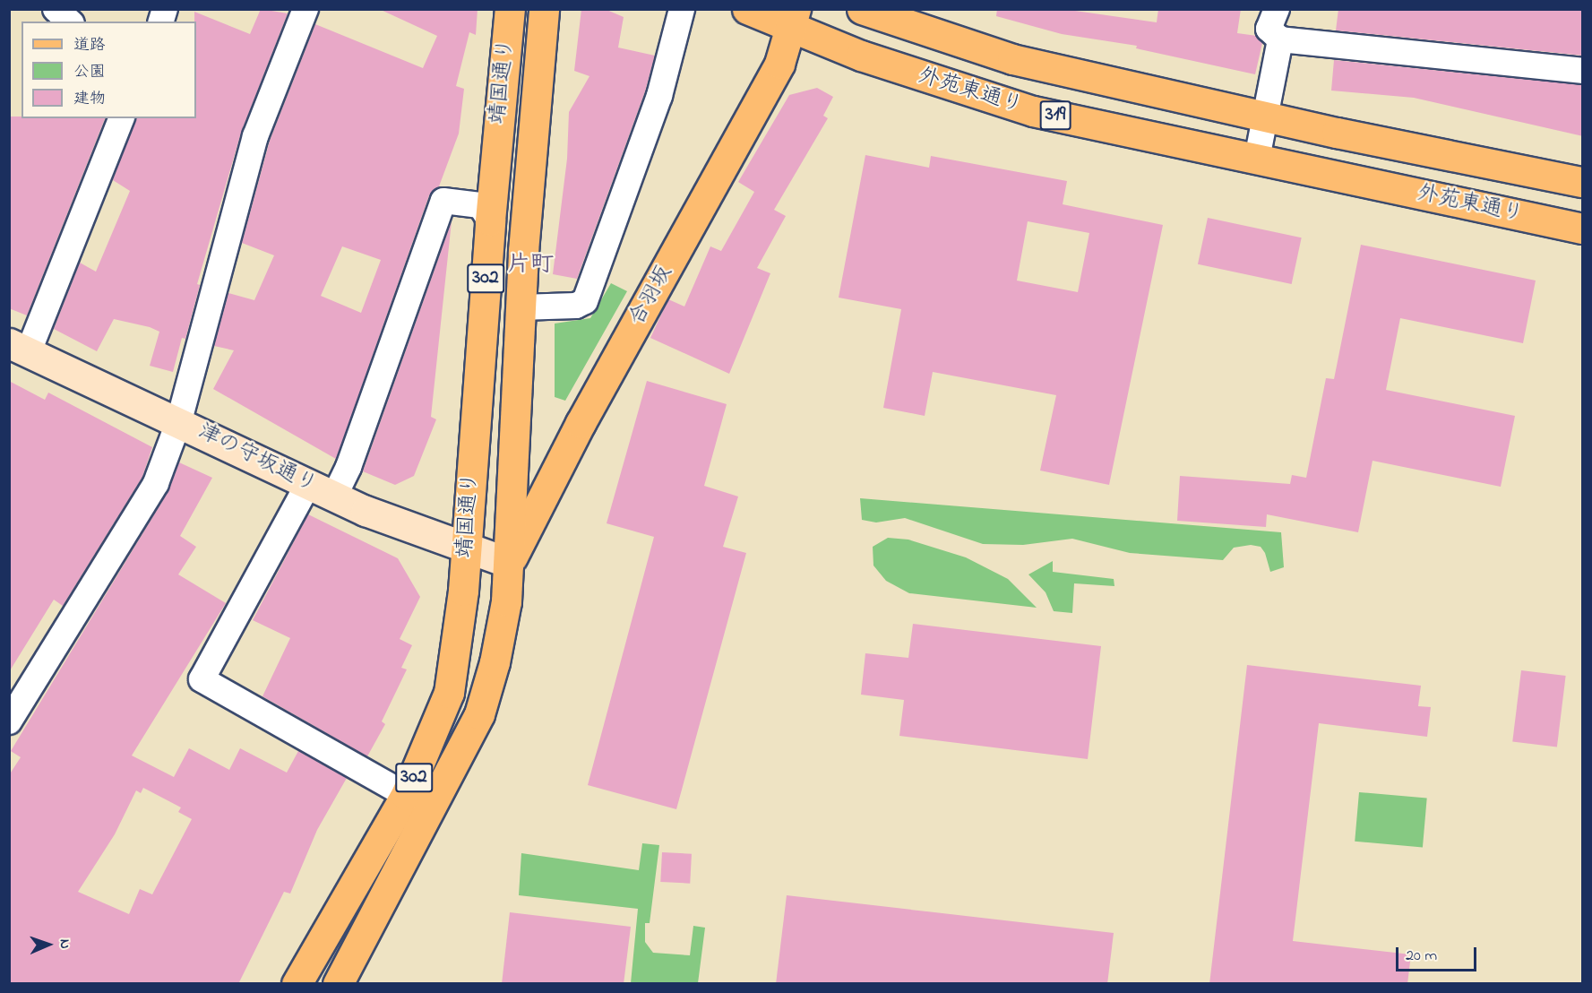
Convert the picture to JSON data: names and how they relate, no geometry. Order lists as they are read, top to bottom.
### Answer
{
  "streets": {
    "main road": [
      "靖国通り",
      "外苑東通り",
      "319",
      "302",
      "合羽坂"
    ],
    "street": ["津の守坂通り"]
  },
  "crossings": [
    ["靖国通り", "合羽坂"],
    ["靖国通り", "津の守坂通り"],
    ["外苑東通り", "合羽坂"],
    ["合羽坂", "津の守坂通り"]
  ],
  "districts": ["片町"],
  "legend": ["道路", "公園", "建物"],
  "scale_bar": "20 m",
  "north": "right"
}
